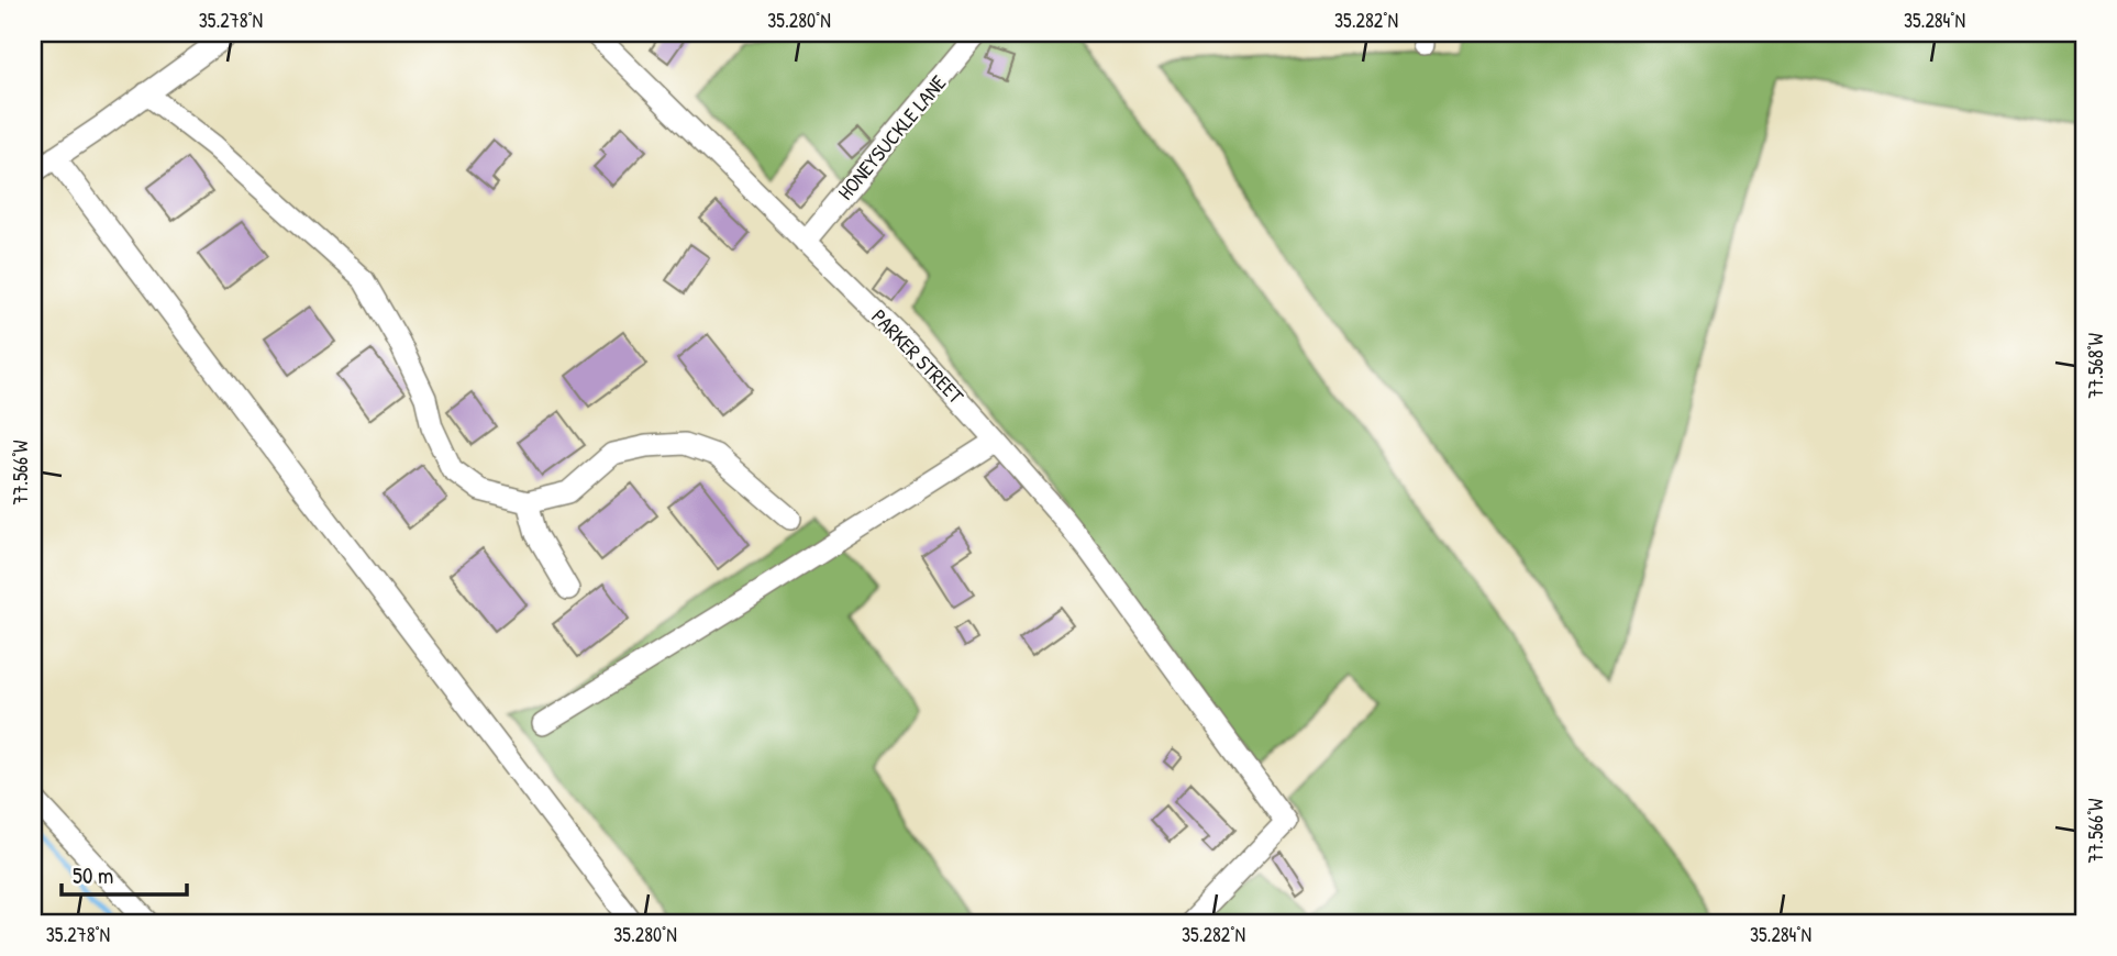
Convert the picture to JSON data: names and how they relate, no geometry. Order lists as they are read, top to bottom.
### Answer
{
  "streets": {
    "street": ["HONEYSUCKLE LANE", "PARKER STREET"]
  },
  "crossings": [
    ["HONEYSUCKLE LANE", "PARKER STREET"]
  ],
  "scale_bar": "50 m",
  "coordinates": [
    "35.278°N",
    "35.280°N",
    "35.282°N",
    "35.284°N",
    "77.568°W",
    "77.566°W"
  ]
}
